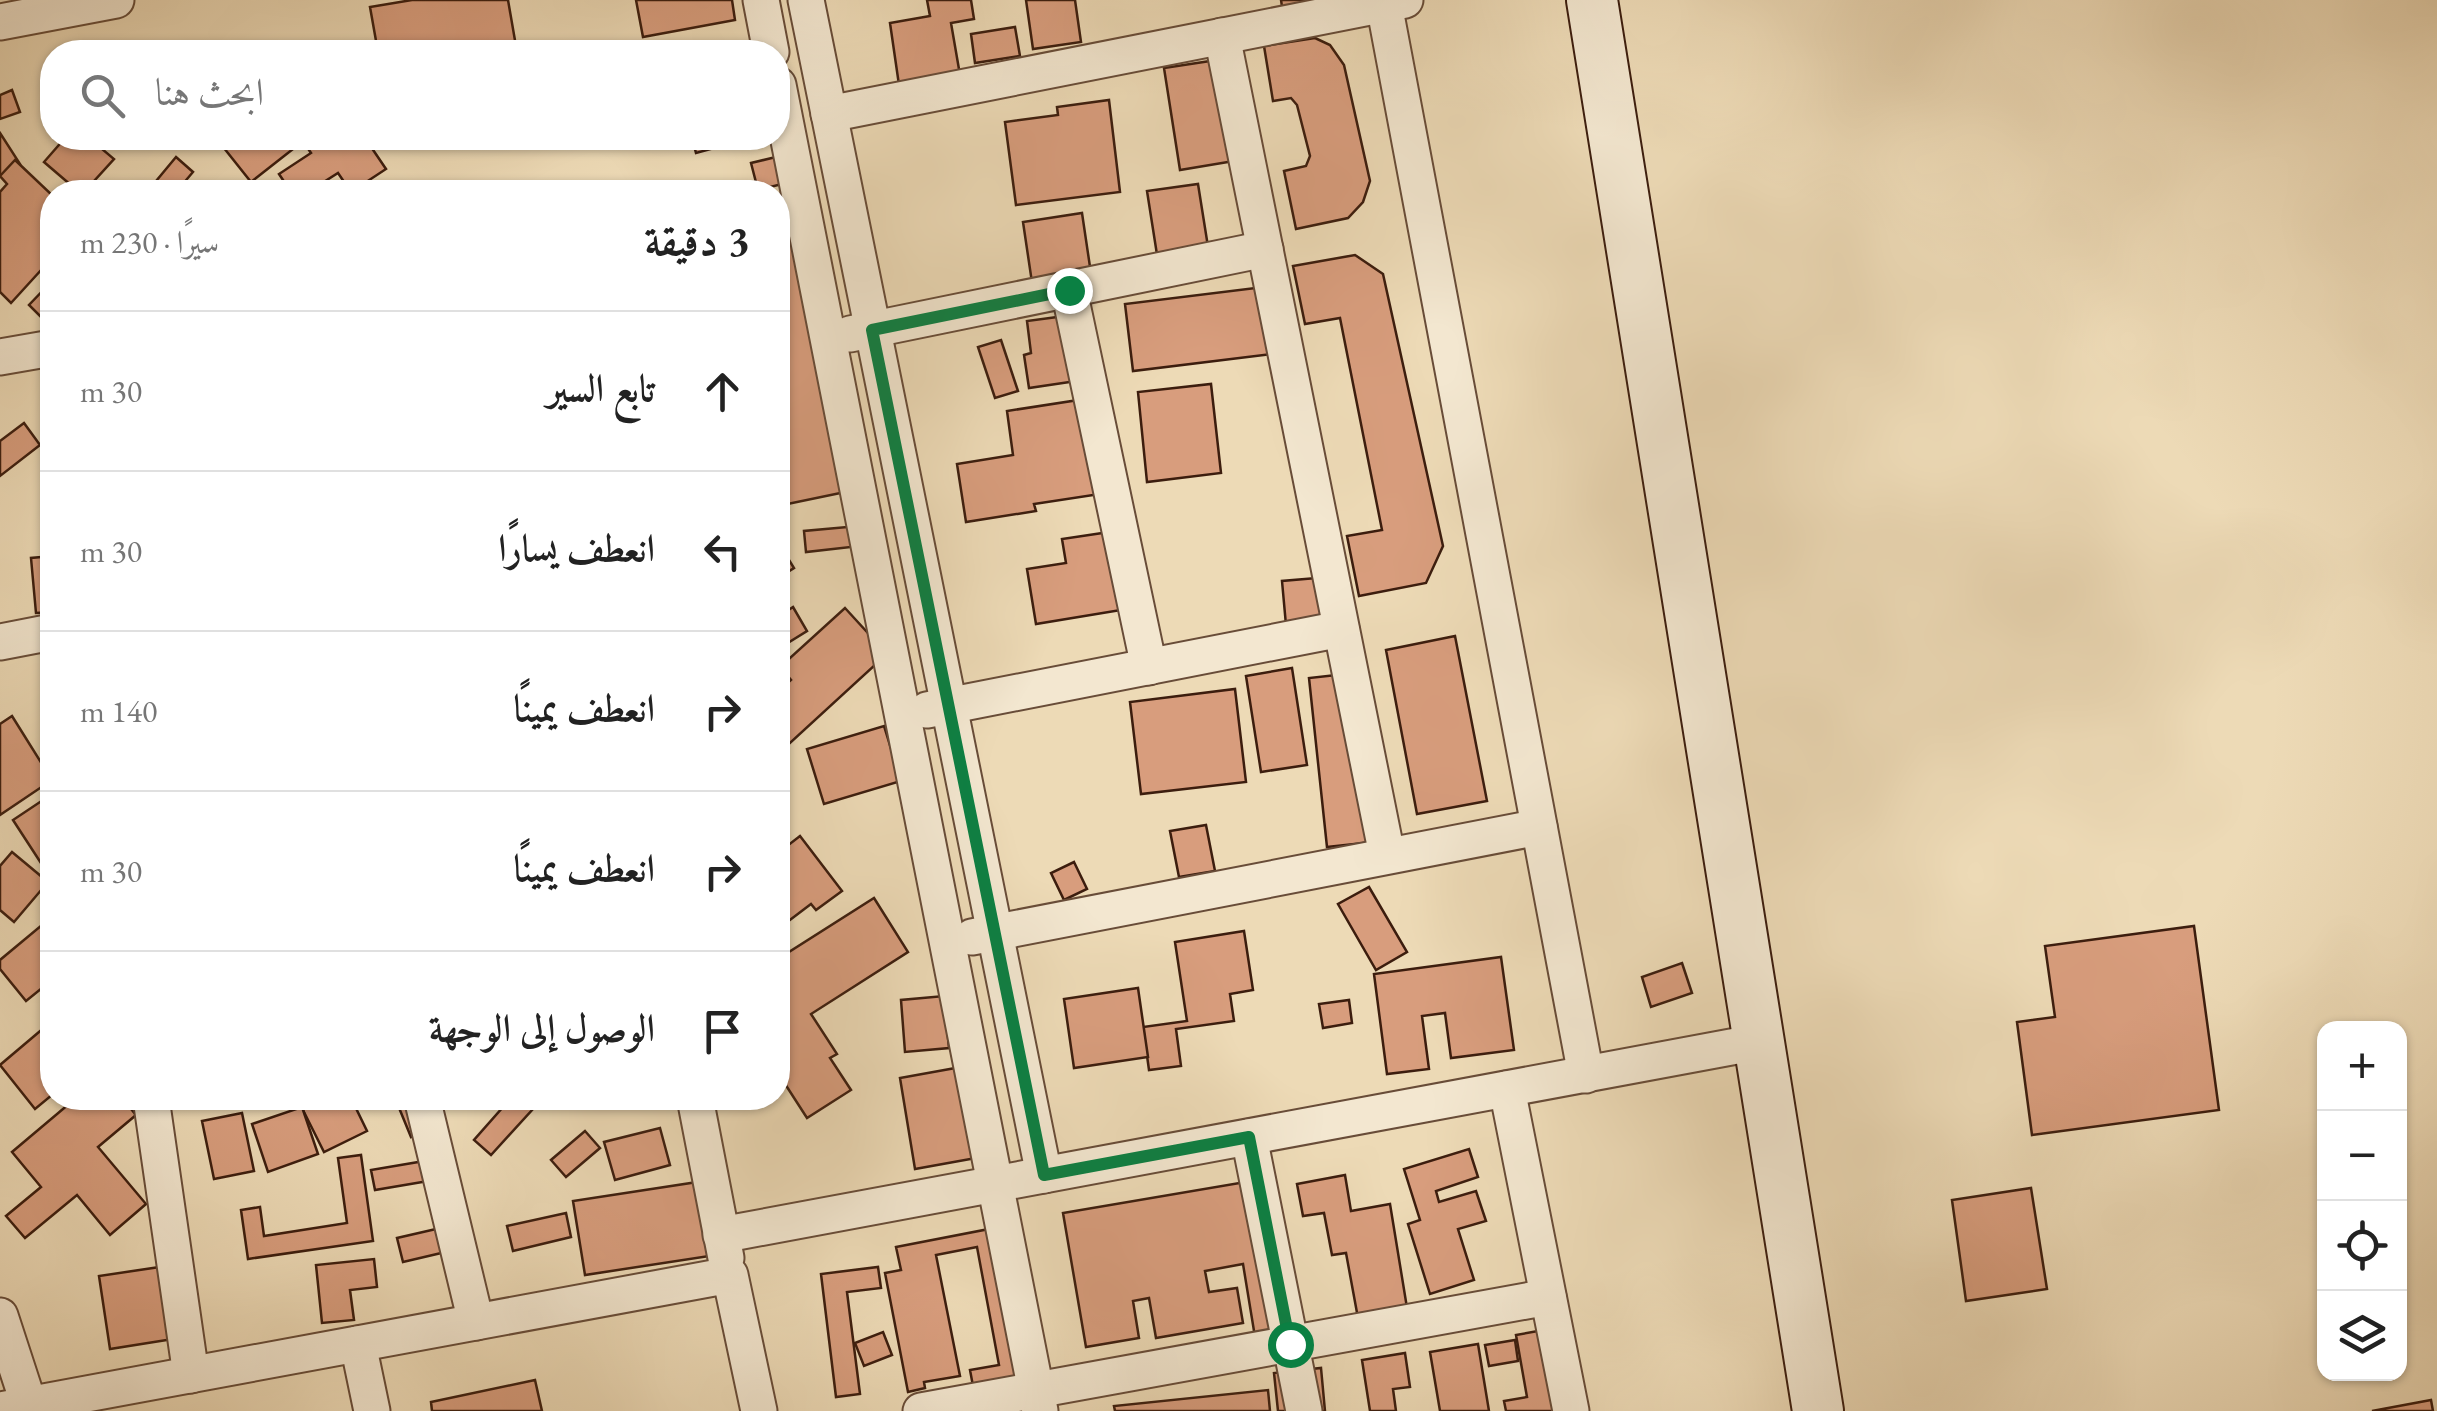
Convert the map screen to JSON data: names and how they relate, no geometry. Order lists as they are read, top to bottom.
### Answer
{
  "page": {
    "search": "ابحث هنا",
    "heading": ["3 دقيقة", "سيرًا · 230 m"],
    "list": [
      ["تابع السير", "30 m"],
      ["انعطف يسارًا", "30 m"],
      ["انعطف يمينًا", "140 m"],
      ["انعطف يمينًا", "30 m"],
      "الوصول إلى الوجهة"
    ],
    "map_buttons": ["+", "−"]
  }
}
